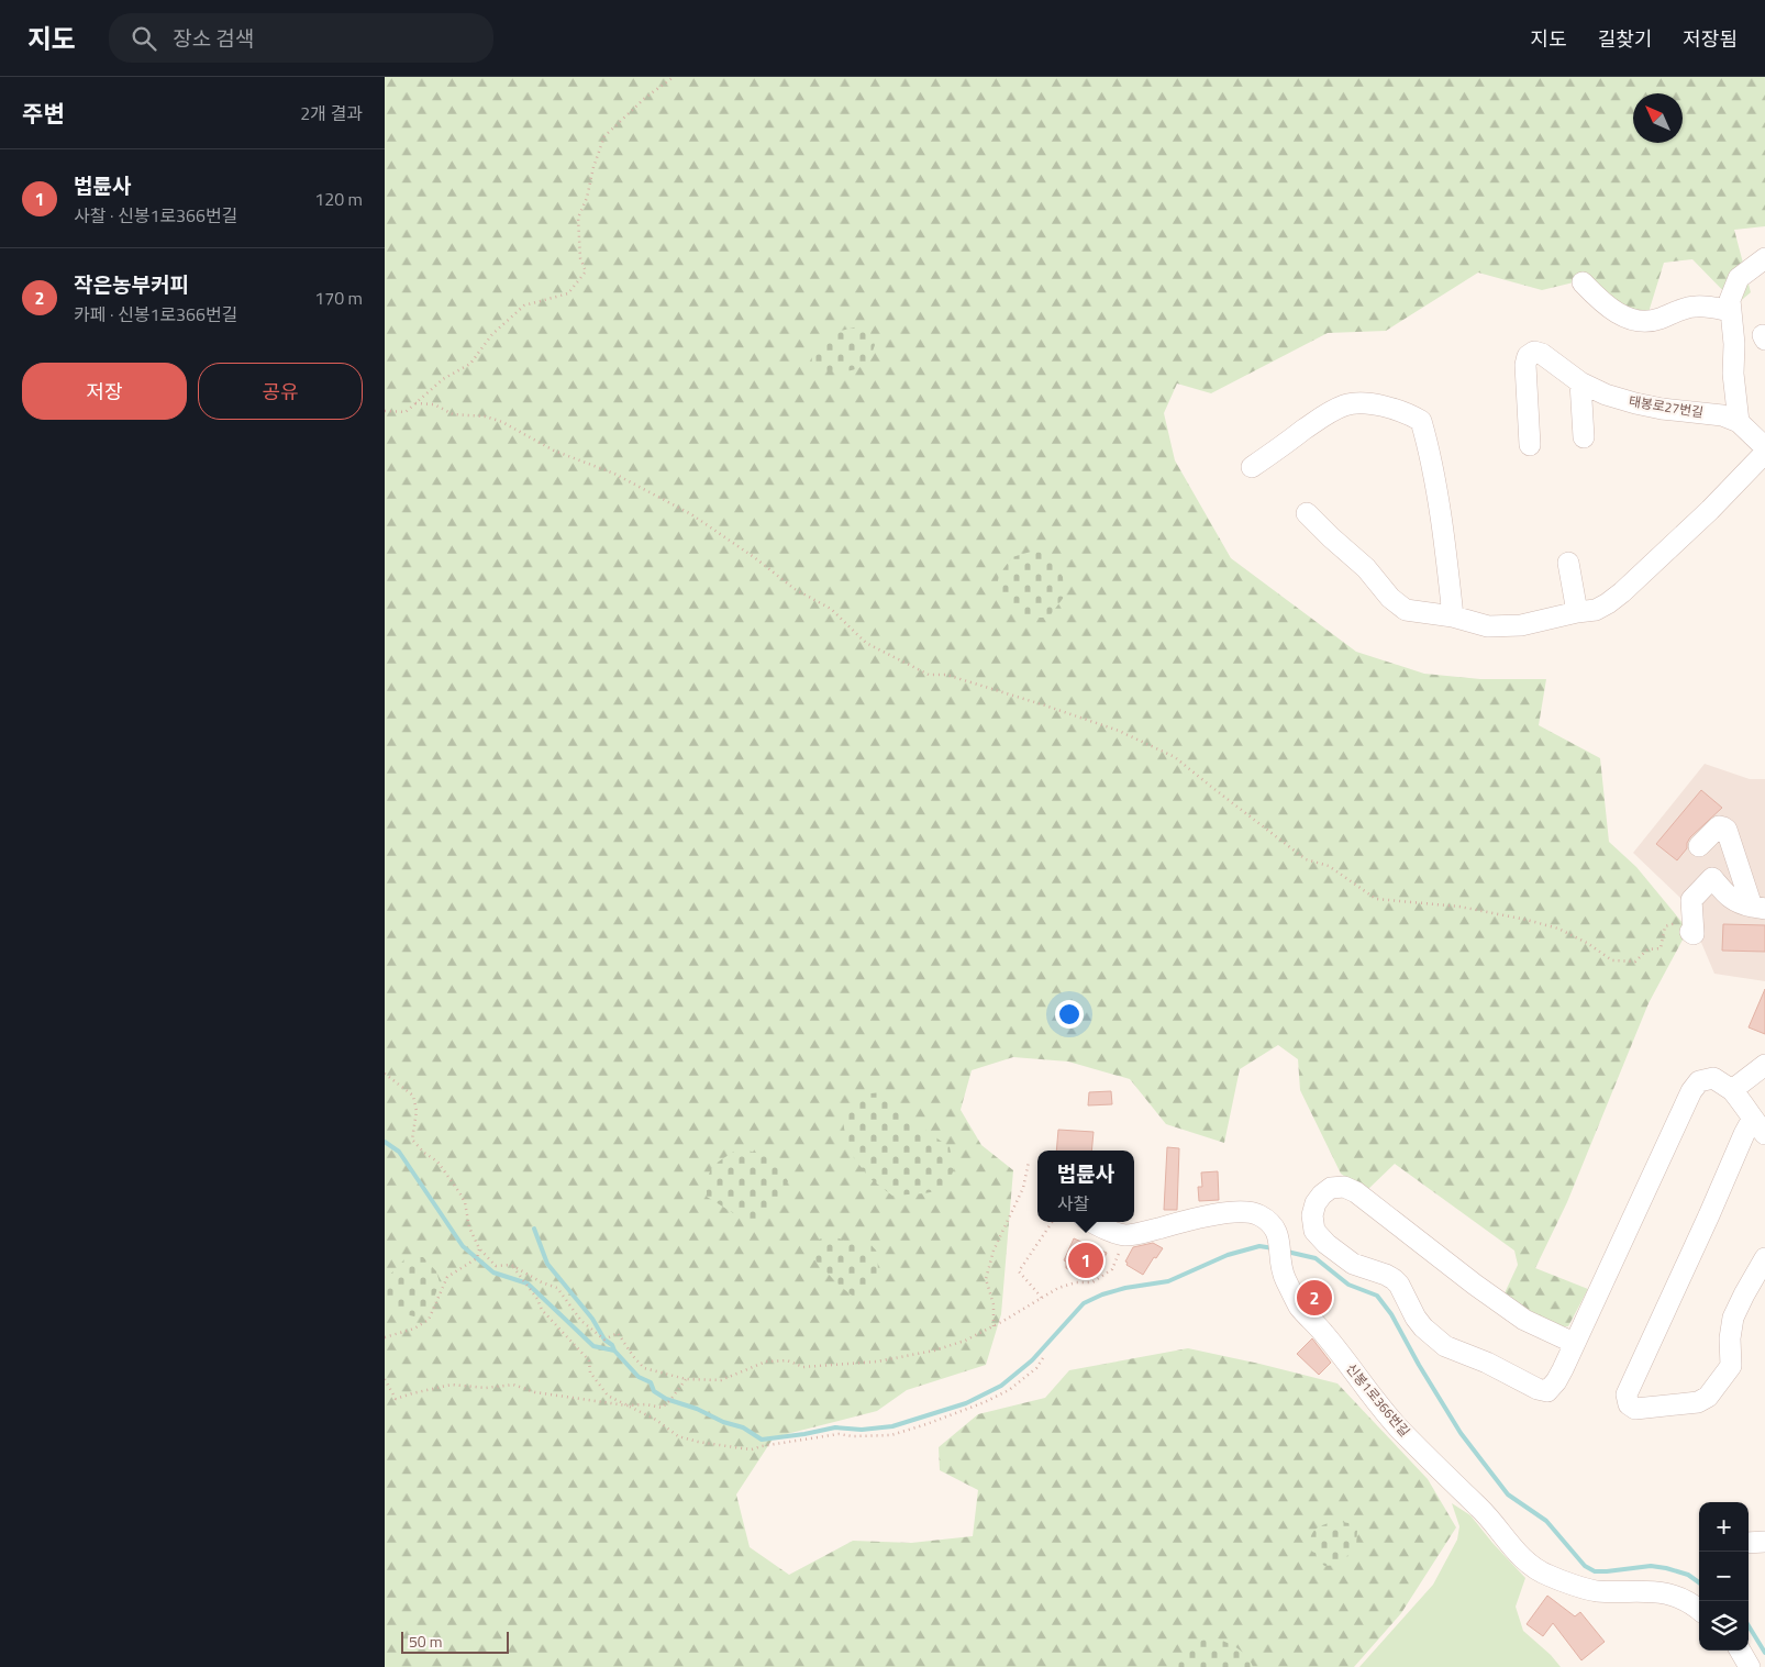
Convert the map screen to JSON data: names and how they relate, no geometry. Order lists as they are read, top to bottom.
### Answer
{
  "streets": {
    "street": ["태봉로27번길", "신봉1로366번길"]
  },
  "scale_bar": "50 m",
  "north": "top left",
  "page": {
    "header": "지도",
    "search": "장소 검색",
    "nav": ["지도", "길찾기", "저장됨"],
    "heading": ["주변", "2개 결과"],
    "list": [
      {
        "mark": "1",
        "name": "법륜사",
        "note": "사찰 · 신봉1로366번길",
        "value": "120 m"
      },
      {
        "mark": "2",
        "name": "작은농부커피",
        "note": "카페 · 신봉1로366번길",
        "value": "170 m"
      }
    ],
    "buttons": ["저장", "공유"],
    "popup": ["법륜사", "사찰"],
    "pins": ["1", "2"],
    "map_buttons": ["+", "−"],
    "scale": "50 m"
  }
}
